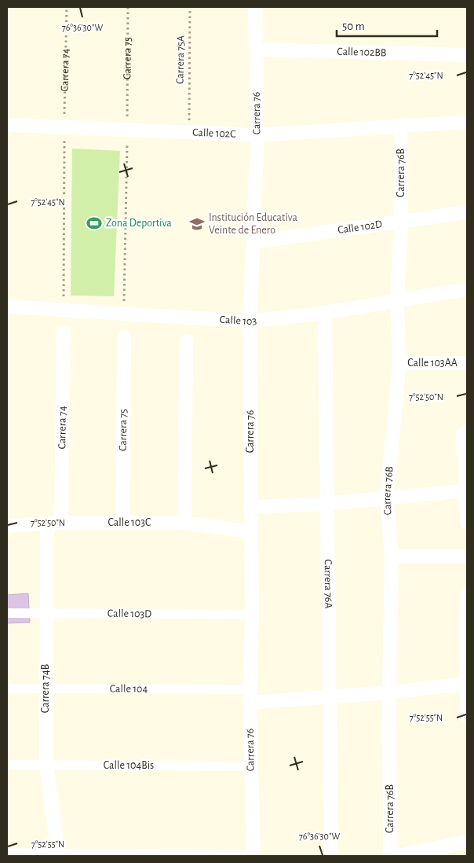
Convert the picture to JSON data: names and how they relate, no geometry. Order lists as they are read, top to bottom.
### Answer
{
  "streets": {
    "street": [
      "Calle 102BB",
      "Carrera 75",
      "Carrera 74",
      "Carrera 76",
      "Calle 102C",
      "Carrera 76B",
      "Calle 102D",
      "Calle 103",
      "Calle 103AA",
      "Calle 103C",
      "Carrera 76A",
      "Calle 103D",
      "Carrera 74B",
      "Calle 104",
      "Calle 104Bis"
    ],
    "path": ["Carrera 75A"]
  },
  "crossings": [
    ["Calle 102BB", "Carrera 76"],
    ["Carrera 75", "Calle 103C"],
    ["Carrera 74", "Calle 103C"],
    ["Carrera 76", "Calle 102C"],
    ["Carrera 76", "Calle 102D"],
    ["Carrera 76", "Calle 103"],
    ["Carrera 76", "Calle 103C"],
    ["Carrera 76", "Calle 103D"],
    ["Carrera 76", "Calle 104"],
    ["Carrera 76", "Calle 104Bis"],
    ["Calle 102C", "Carrera 76B"],
    ["Carrera 76B", "Calle 102D"],
    ["Carrera 76B", "Calle 103"],
    ["Carrera 76B", "Calle 103AA"],
    ["Carrera 76B", "Calle 104"],
    ["Calle 103", "Carrera 76A"],
    ["Calle 103C", "Carrera 74B"],
    ["Carrera 76A", "Calle 104"],
    ["Calle 103D", "Carrera 74B"],
    ["Carrera 74B", "Calle 104"],
    ["Carrera 74B", "Calle 104Bis"]
  ],
  "places": {
    "sports": ["Zona Deportiva"],
    "school or university": ["Institución Educativa Veinte de Enero"]
  },
  "scale_bar": "50 m",
  "coordinates": [
    "76°36'30\"W",
    "7°52'45\"N",
    "7°52'50\"N",
    "7°52'55\"N"
  ]
}
